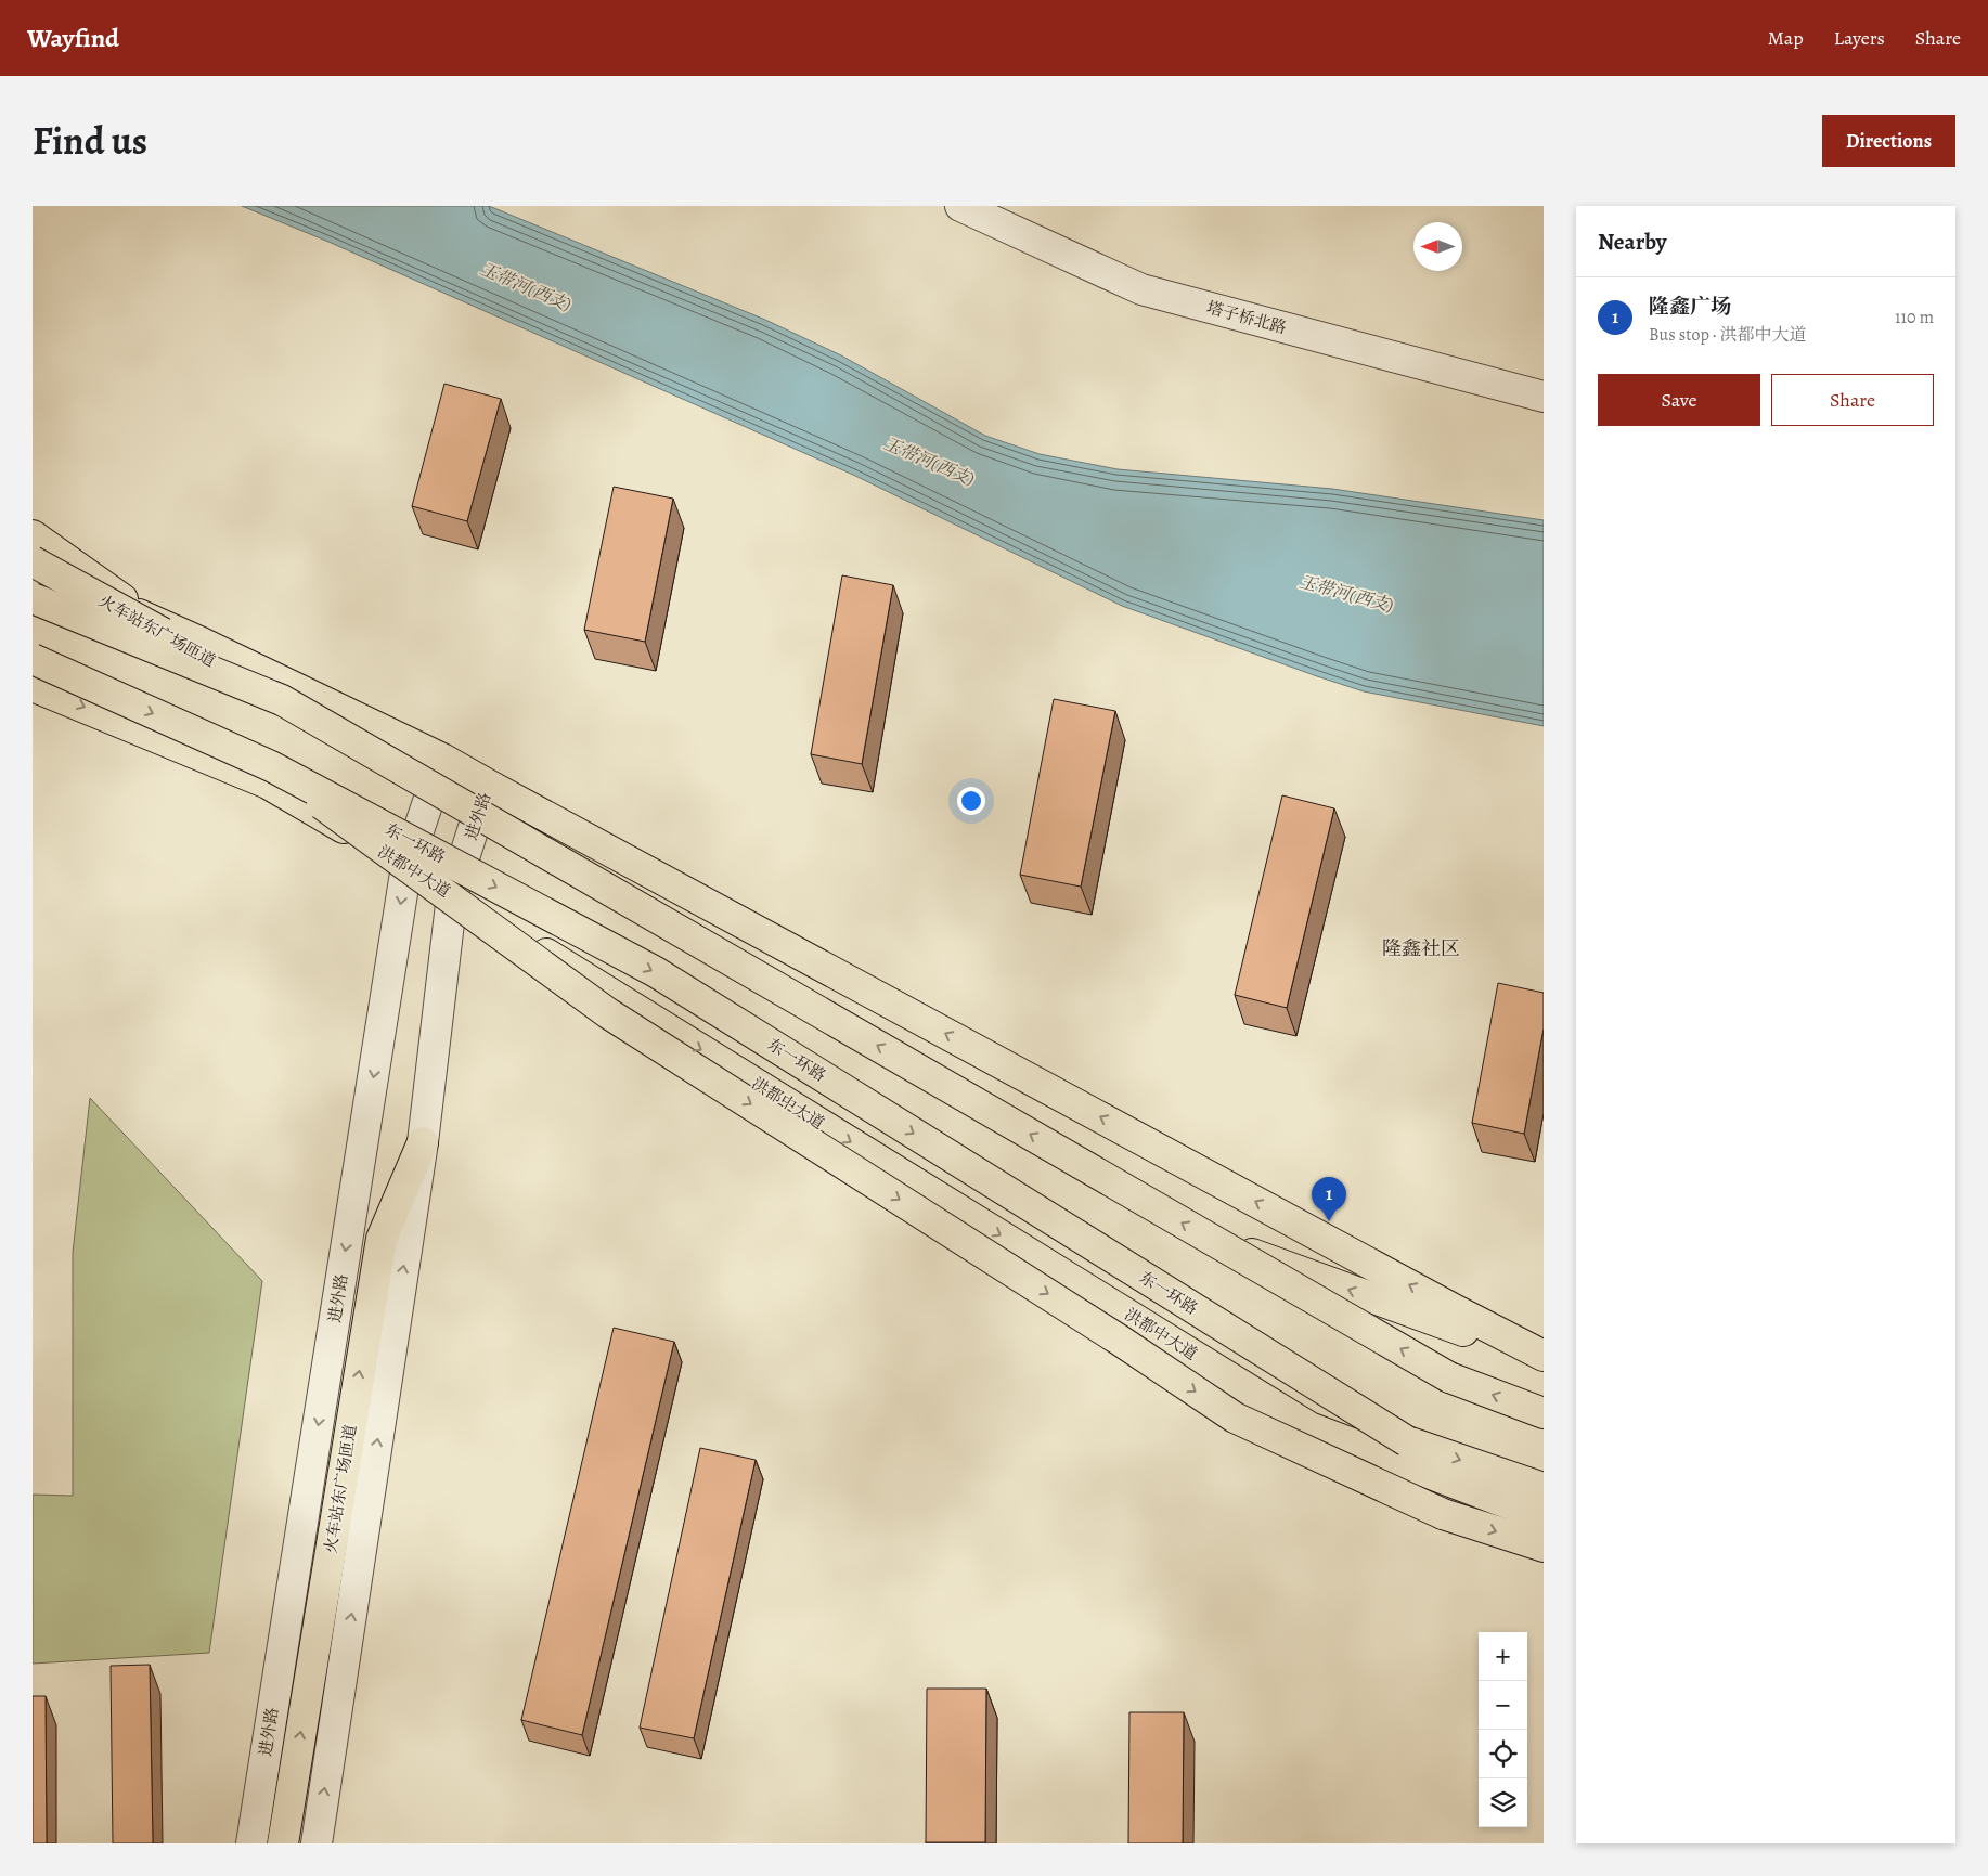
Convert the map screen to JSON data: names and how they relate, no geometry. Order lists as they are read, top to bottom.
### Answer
{
  "streets": {
    "main road": ["火车站东广场匝道", "东一环路", "洪都中大道"],
    "street": ["塔子桥北路", "进外路"]
  },
  "crossings": [
    ["火车站东广场匝道", "进外路"],
    ["进外路", "洪都中大道"]
  ],
  "one_way": ["火车站东广场匝道"],
  "districts": ["隆鑫社区"],
  "water": ["玉带河(西支)"],
  "north": "left",
  "page": {
    "header": "Wayfind",
    "nav": ["Map", "Layers", "Share"],
    "title": "Find us",
    "buttons": [
      "Directions",
      ["Save", "Share"]
    ],
    "heading": "Nearby",
    "list": [
      {
        "mark": "1",
        "name": "隆鑫广场",
        "note": "Bus stop · 洪都中大道",
        "value": "110 m"
      }
    ],
    "pins": "1",
    "map_buttons": ["+", "−"]
  }
}
